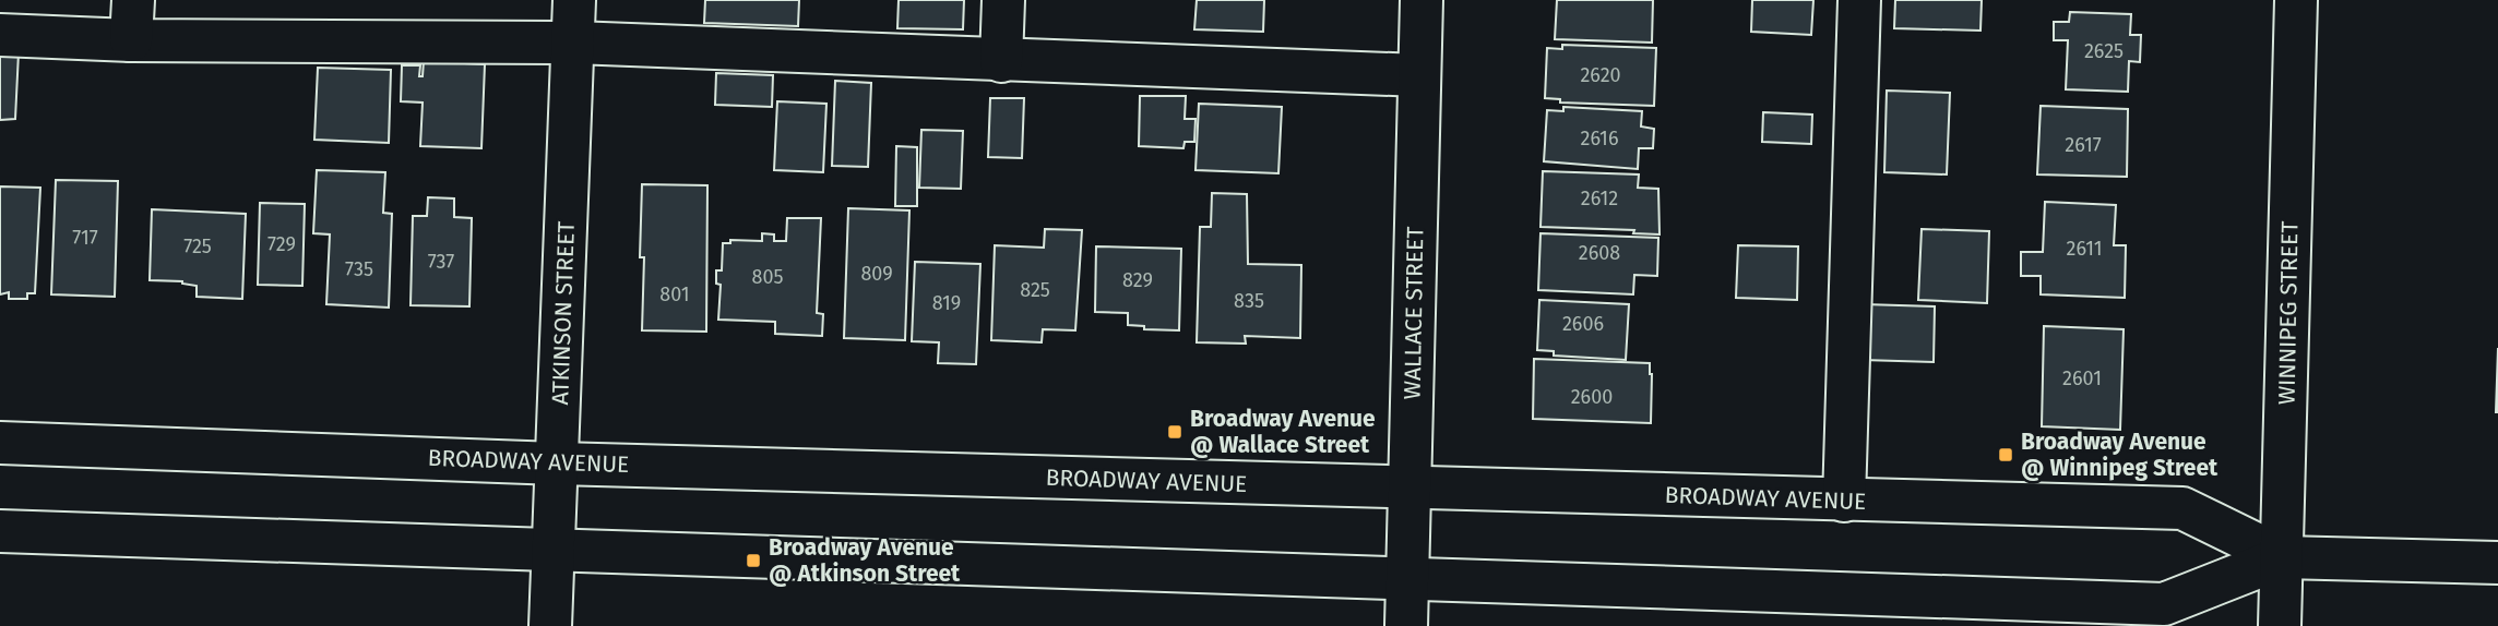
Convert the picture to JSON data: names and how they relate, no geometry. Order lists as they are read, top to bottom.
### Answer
{
  "streets": {
    "street": [
      "ATKINSON STREET",
      "WALLACE STREET",
      "WINNIPEG STREET",
      "BROADWAY AVENUE"
    ]
  },
  "crossings": [
    ["ATKINSON STREET", "BROADWAY AVENUE"],
    ["WALLACE STREET", "BROADWAY AVENUE"],
    ["WINNIPEG STREET", "BROADWAY AVENUE"]
  ],
  "places": {
    "transit": ["Broadway Avenue @ Wallace Street", "Broadway Avenue @ Winnipeg Street", "Broadway Avenue @ Atkinson Street"]
  },
  "house_numbers": [
    "2625",
    "2620",
    "2616",
    "2617",
    "2612",
    "717",
    "729",
    "725",
    "2611",
    "2608",
    "737",
    "735",
    "809",
    "805",
    "829",
    "825",
    "801",
    "835",
    "819",
    "2606",
    "2601",
    "2600"
  ]
}
